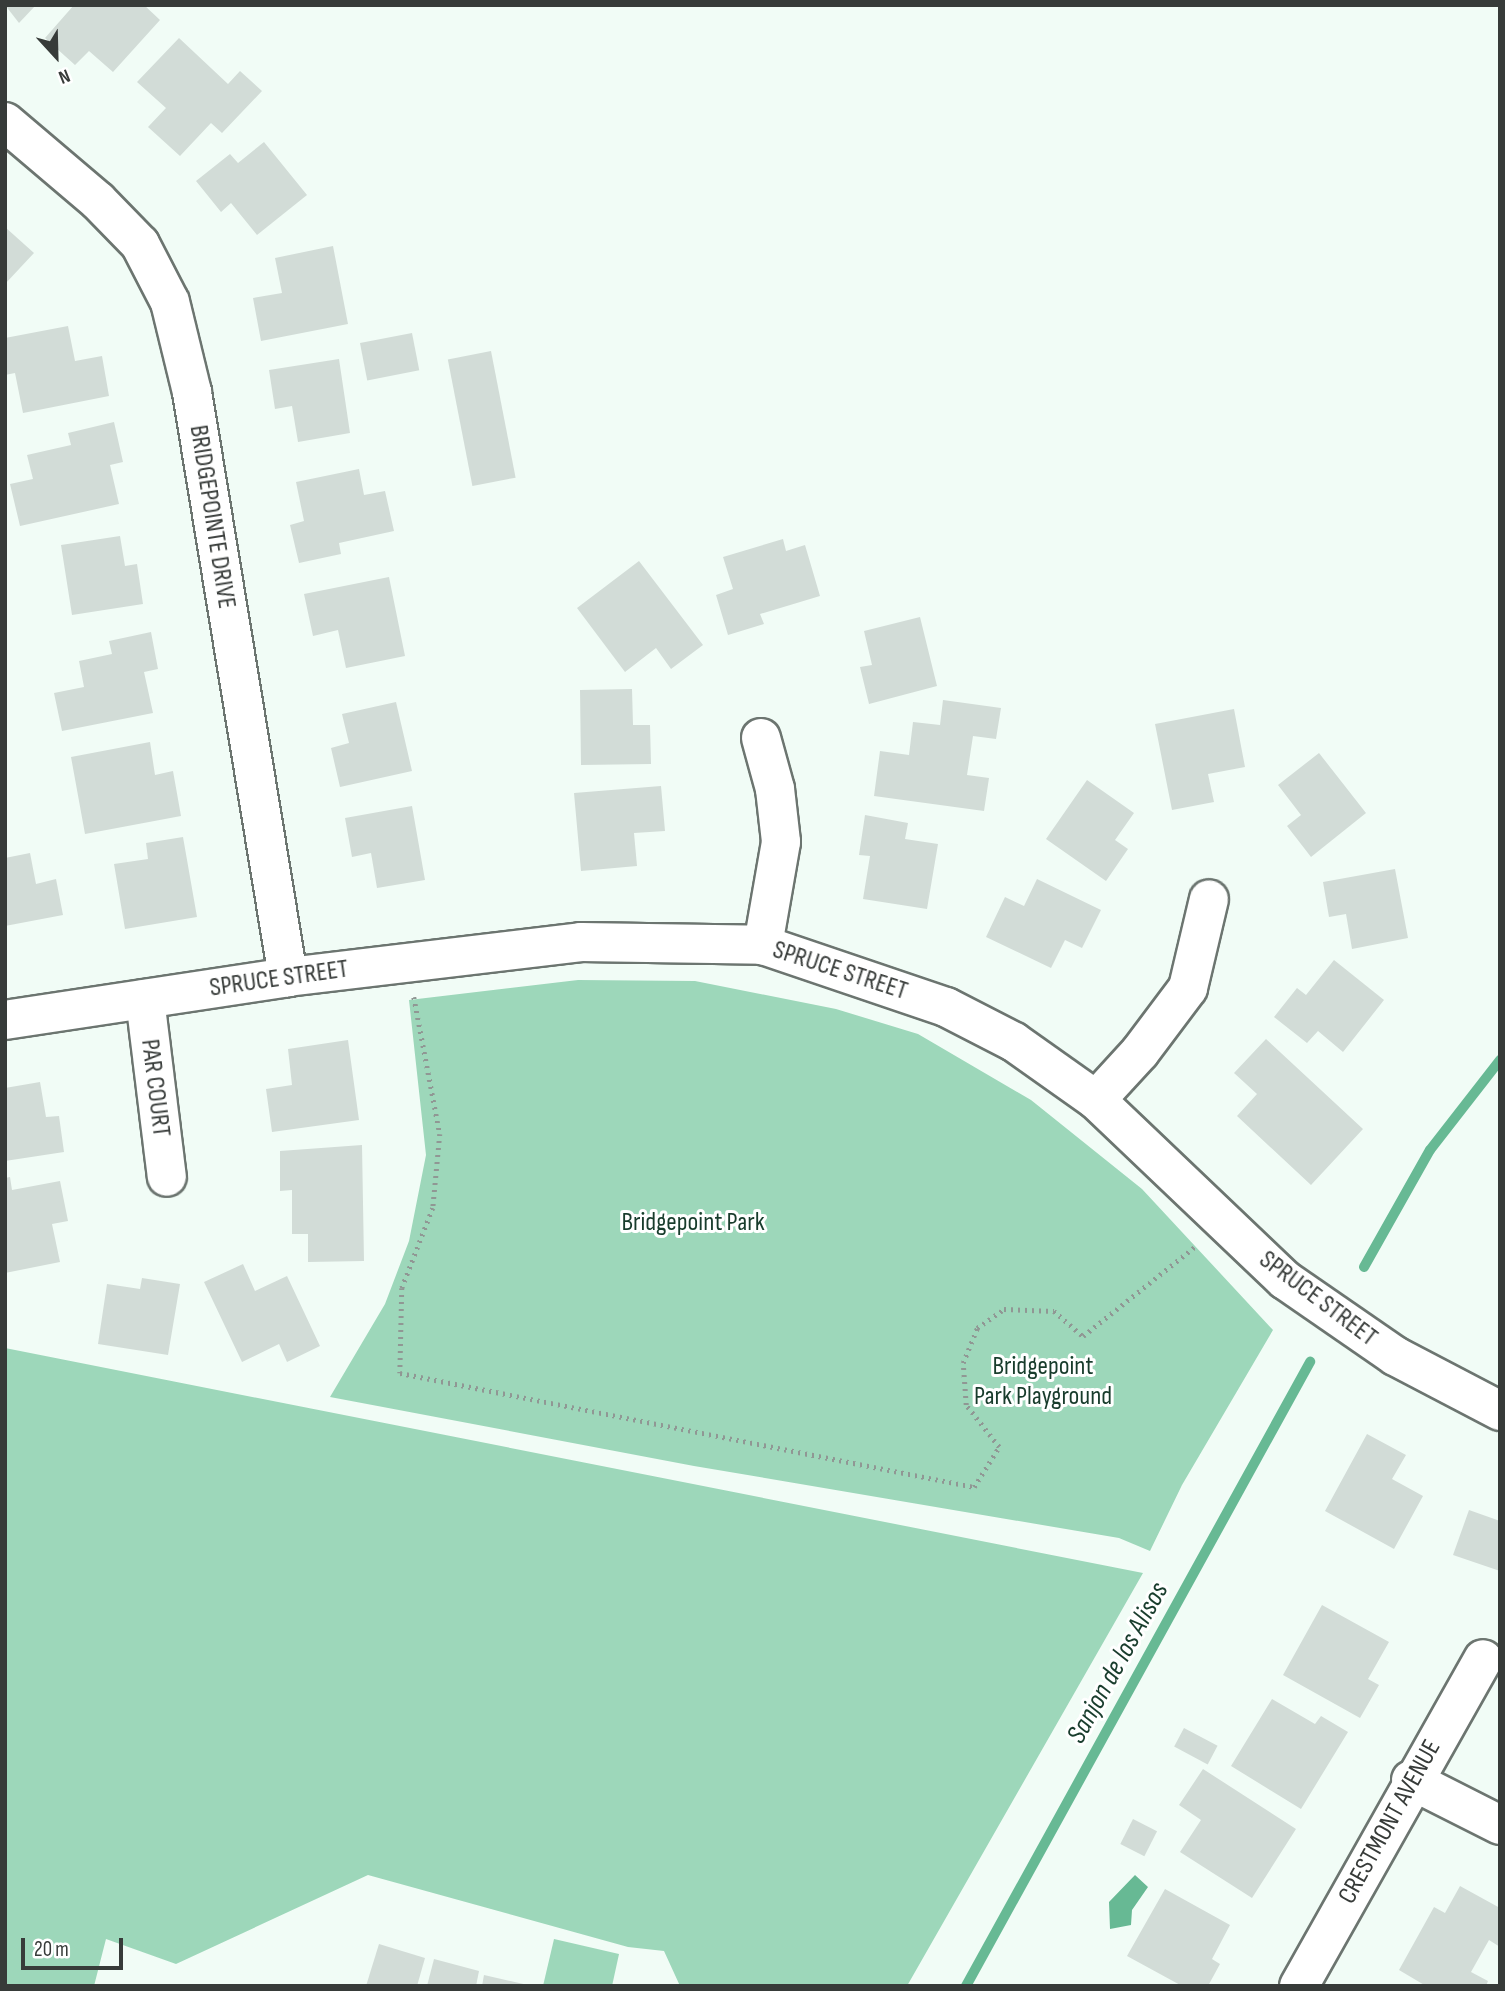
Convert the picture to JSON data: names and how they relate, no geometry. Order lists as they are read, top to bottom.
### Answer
{
  "streets": {
    "street": [
      "BRIDGEPOINTE DRIVE",
      "SPRUCE STREET",
      "PAR COURT",
      "CRESTMONT AVENUE"
    ]
  },
  "crossings": [
    ["BRIDGEPOINTE DRIVE", "SPRUCE STREET"],
    ["SPRUCE STREET", "PAR COURT"]
  ],
  "water": ["Sanjon de los Alisos"],
  "parks": ["Bridgepoint Park", "Bridgepoint Park Playground"],
  "scale_bar": "20 m",
  "north": "bottom"
}
